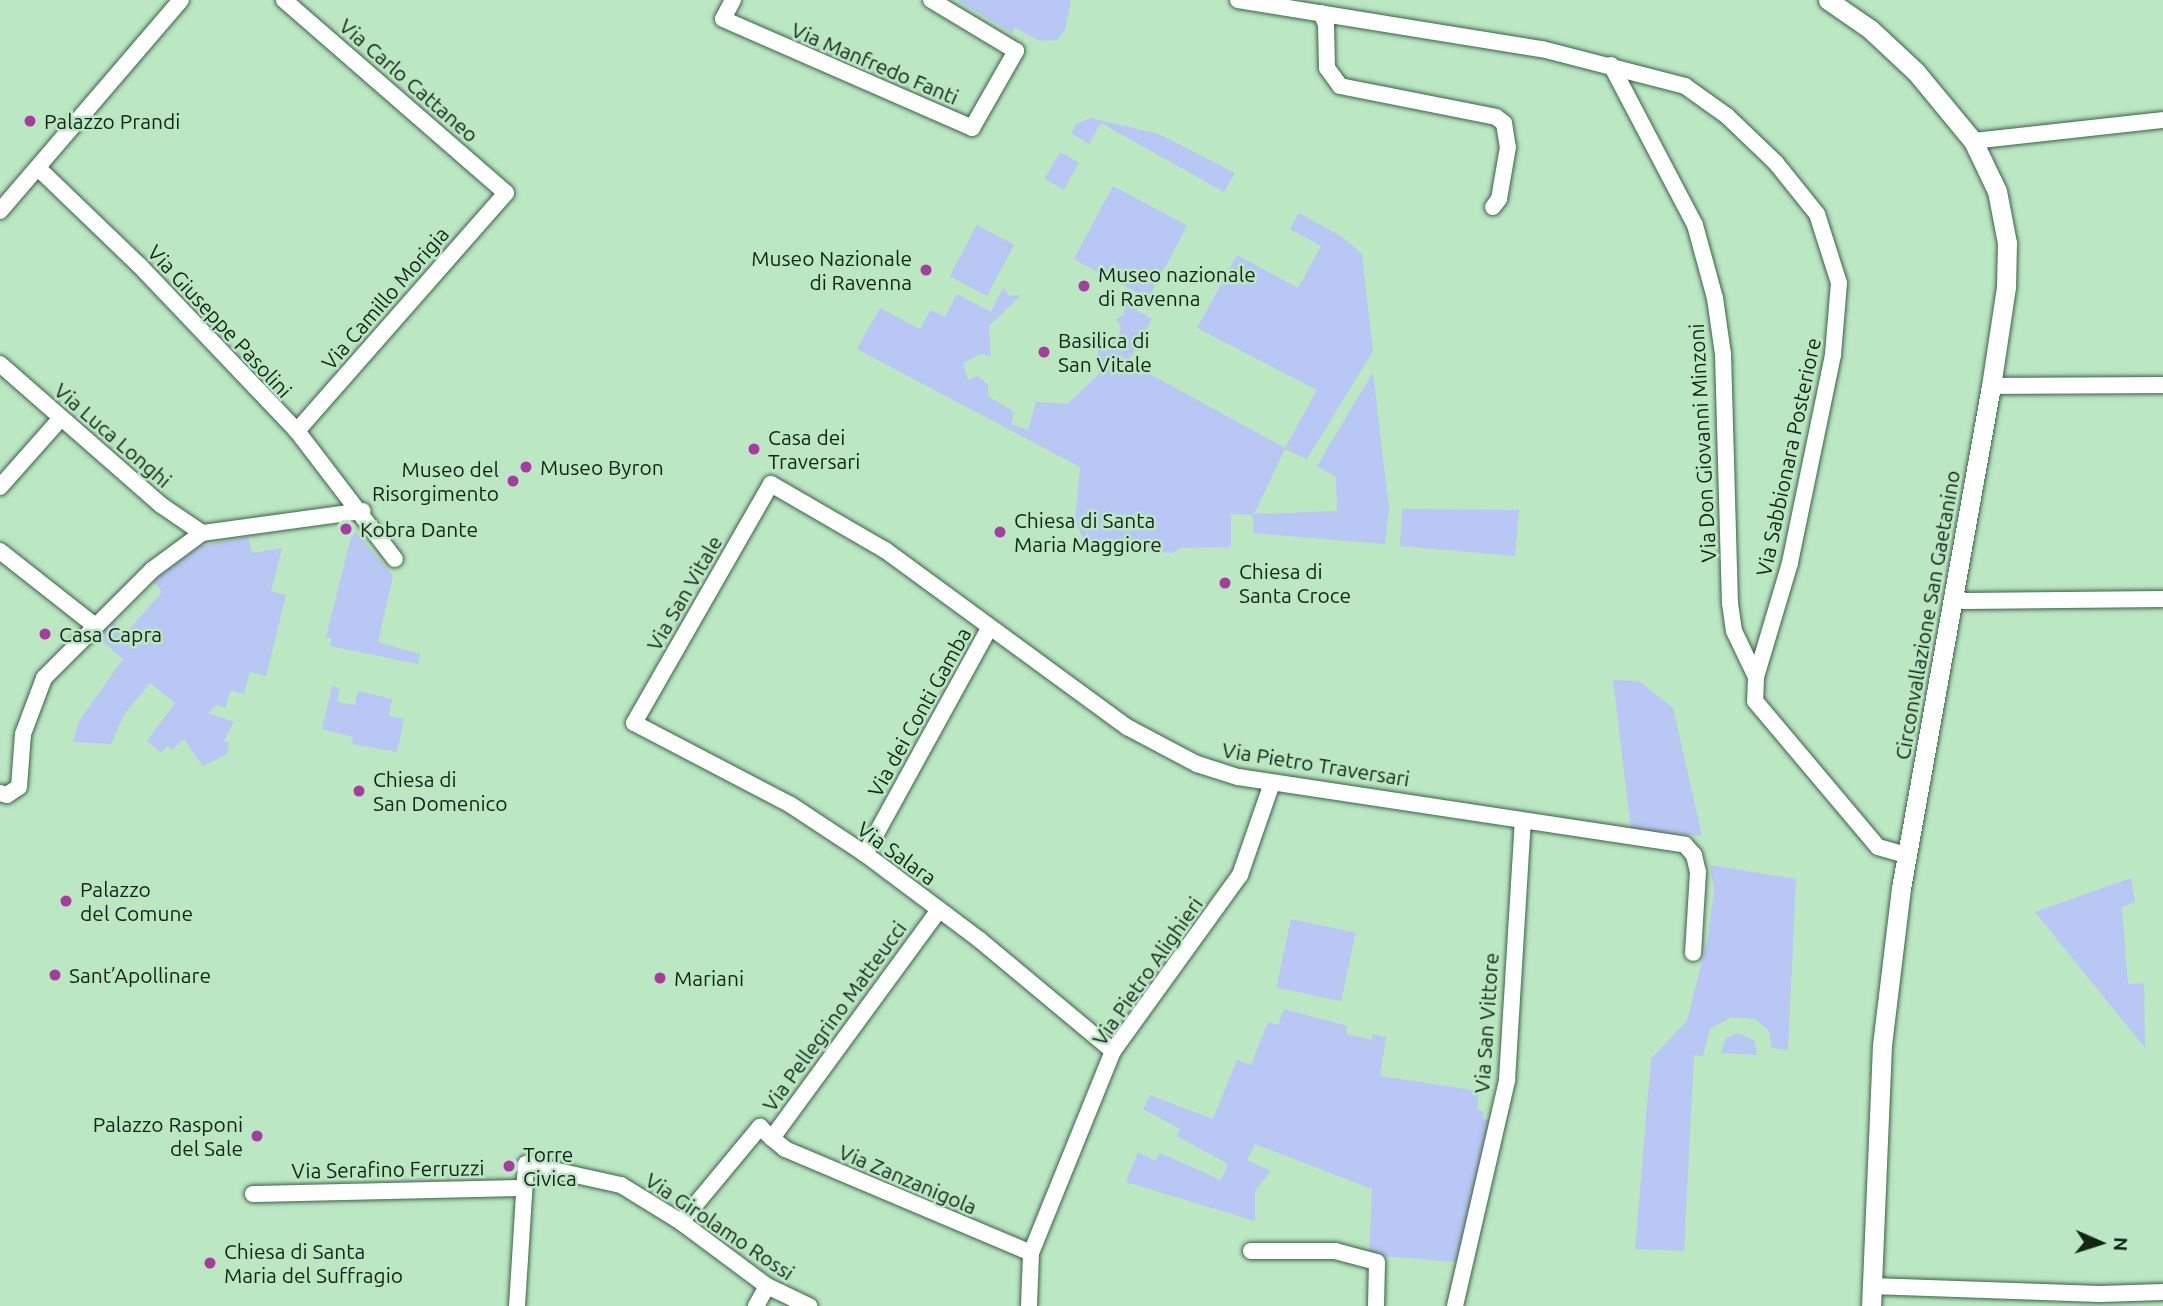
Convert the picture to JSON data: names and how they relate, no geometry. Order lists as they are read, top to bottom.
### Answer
{
  "streets": {
    "street": [
      "Via Manfredo Fanti",
      "Via Carlo Cattaneo",
      "Via Camillo Morigia",
      "Via Giuseppe Pasolini",
      "Via Luca Longhi",
      "Via Don Giovanni Minzoni",
      "Via Sabbionara Posteriore",
      "Via San Vitale",
      "Circonvallazione San Gaetanino",
      "Via dei Conti Gamba",
      "Via Pietro Traversari",
      "Via Salara",
      "Via Pietro Alighieri",
      "Via Pellegrino Matteucci",
      "Via San Vittore",
      "Via Serafino Ferruzzi",
      "Via Zanzanigola",
      "Via Girolamo Rossi"
    ]
  },
  "crossings": [
    ["Via Carlo Cattaneo", "Via Camillo Morigia"],
    ["Via Camillo Morigia", "Via Giuseppe Pasolini"],
    ["Via Don Giovanni Minzoni", "Via Sabbionara Posteriore"],
    ["Via Don Giovanni Minzoni", "Circonvallazione San Gaetanino"],
    ["Via San Vitale", "Via Pietro Traversari"],
    ["Via San Vitale", "Via Salara"],
    ["Via dei Conti Gamba", "Via Pietro Traversari"],
    ["Via dei Conti Gamba", "Via Salara"],
    ["Via Pietro Traversari", "Via Pietro Alighieri"],
    ["Via Pietro Traversari", "Via San Vittore"],
    ["Via Salara", "Via Pietro Alighieri"],
    ["Via Salara", "Via Pellegrino Matteucci"],
    ["Via Pietro Alighieri", "Via Zanzanigola"],
    ["Via Pellegrino Matteucci", "Via Zanzanigola"],
    ["Via Pellegrino Matteucci", "Via Girolamo Rossi"],
    ["Via Serafino Ferruzzi", "Via Girolamo Rossi"]
  ],
  "places": [
    "Palazzo Prandi",
    "Museo Nazionale di Ravenna",
    "Museo nazionale di Ravenna",
    "Basilica di San Vitale",
    "Casa dei Traversari",
    "Museo Byron",
    "Museo del Risorgimento",
    "Kobra Dante",
    "Chiesa di Santa Maria Maggiore",
    "Chiesa di Santa Croce",
    "Casa Capra",
    "Chiesa di San Domenico",
    "Palazzo del Comune",
    "Sant’Apollinare",
    "Mariani",
    "Palazzo Rasponi del Sale",
    "Torre Civica",
    "Chiesa di Santa Maria del Suffragio"
  ],
  "north": "right"
}
